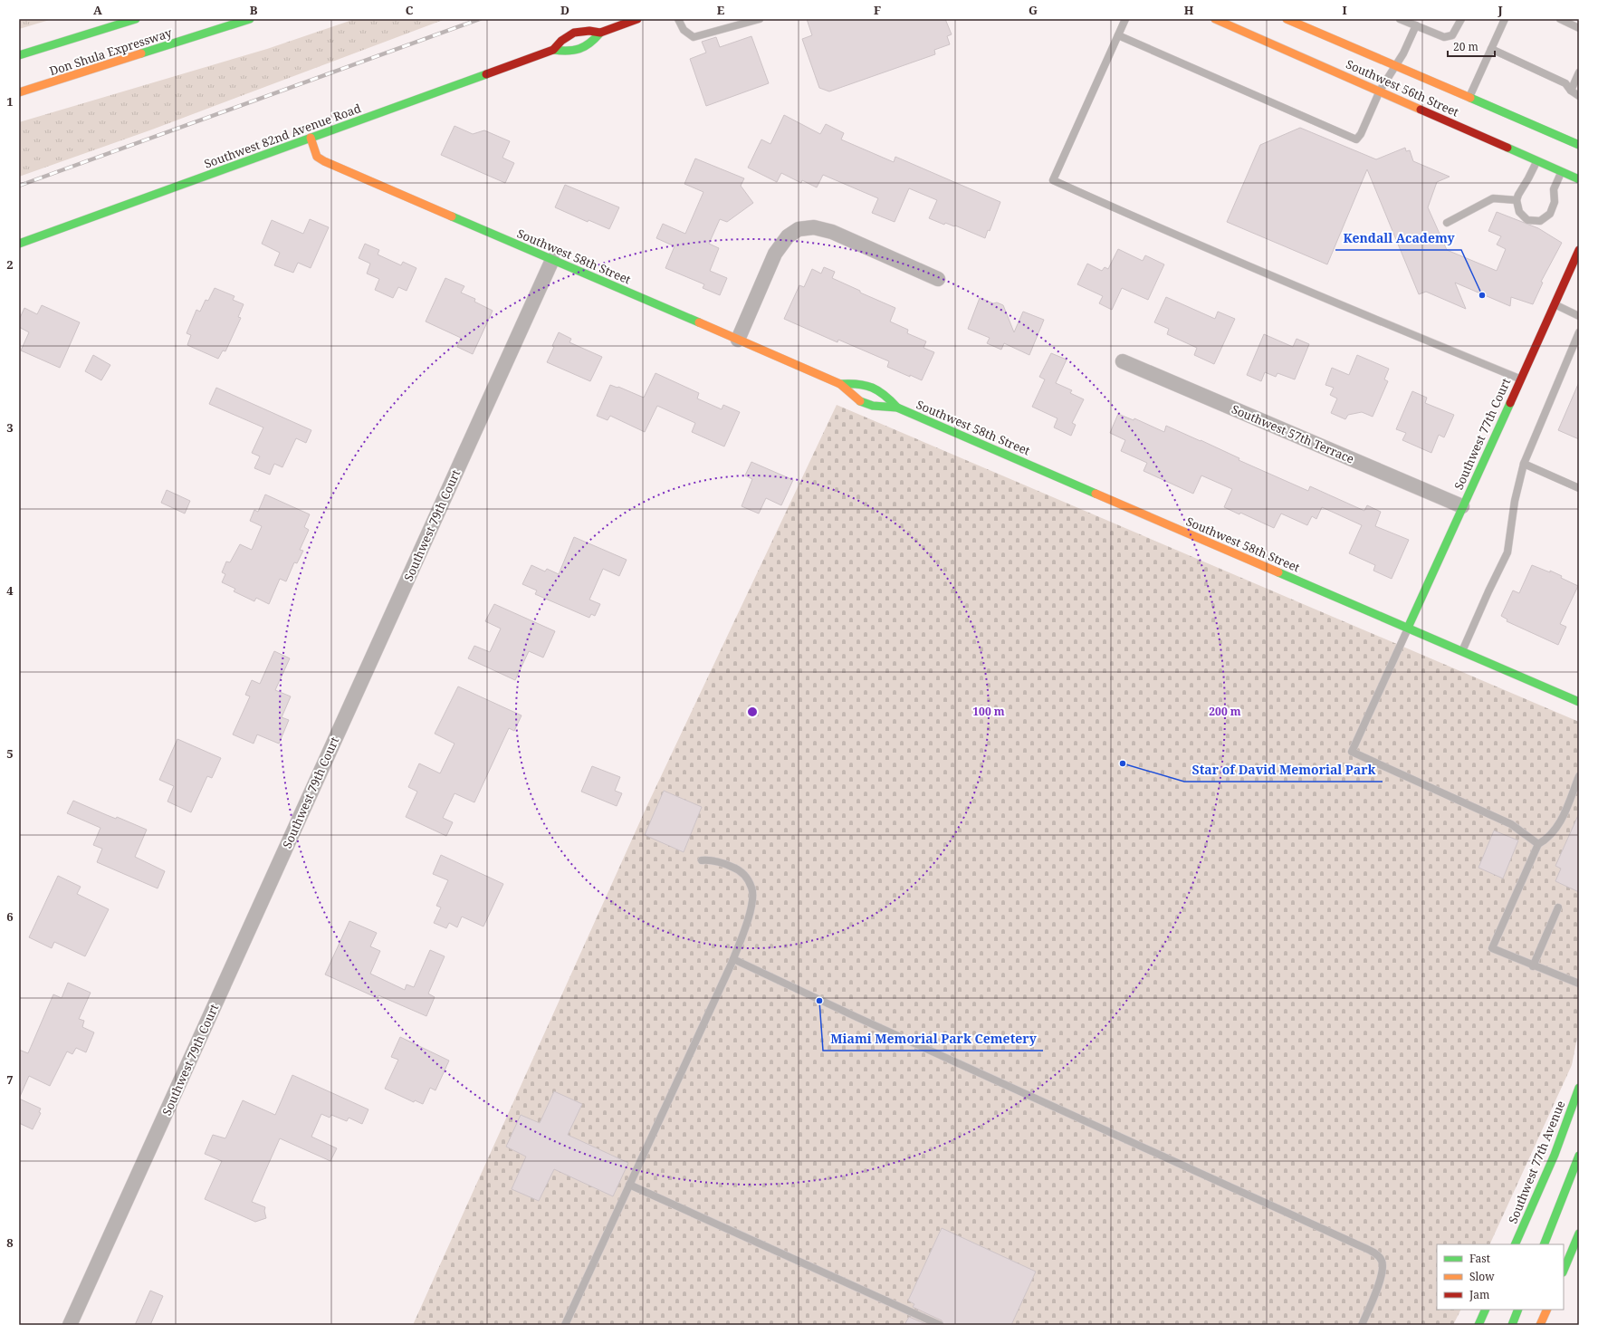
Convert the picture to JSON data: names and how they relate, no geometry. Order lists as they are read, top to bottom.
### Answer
{
  "streets": {
    "main road": [
      "Don Shula Expressway",
      "Southwest 56th Street",
      "Southwest 82nd Avenue Road",
      "Southwest 58th Street",
      "Southwest 77th Court",
      "Southwest 77th Avenue"
    ],
    "street": ["Southwest 57th Terrace", "Southwest 79th Court"]
  },
  "crossings": [
    ["Southwest 82nd Avenue Road", "Southwest 58th Street"],
    ["Southwest 58th Street", "Southwest 77th Court"],
    ["Southwest 58th Street", "Southwest 79th Court"],
    ["Southwest 57th Terrace", "Southwest 77th Court"]
  ],
  "places": ["Kendall Academy", "Star of David Memorial Park", "Miami Memorial Park Cemetery"],
  "legend": ["Fast", "Slow", "Jam"],
  "scale_bar": "20 m",
  "grid": {
    "columns": [
      "A",
      "B",
      "C",
      "D",
      "E",
      "F",
      "G",
      "H",
      "I",
      "J"
    ],
    "rows": [
      "1",
      "2",
      "3",
      "4",
      "5",
      "6",
      "7",
      "8"
    ]
  },
  "rings": ["100 m", "200 m"]
}
